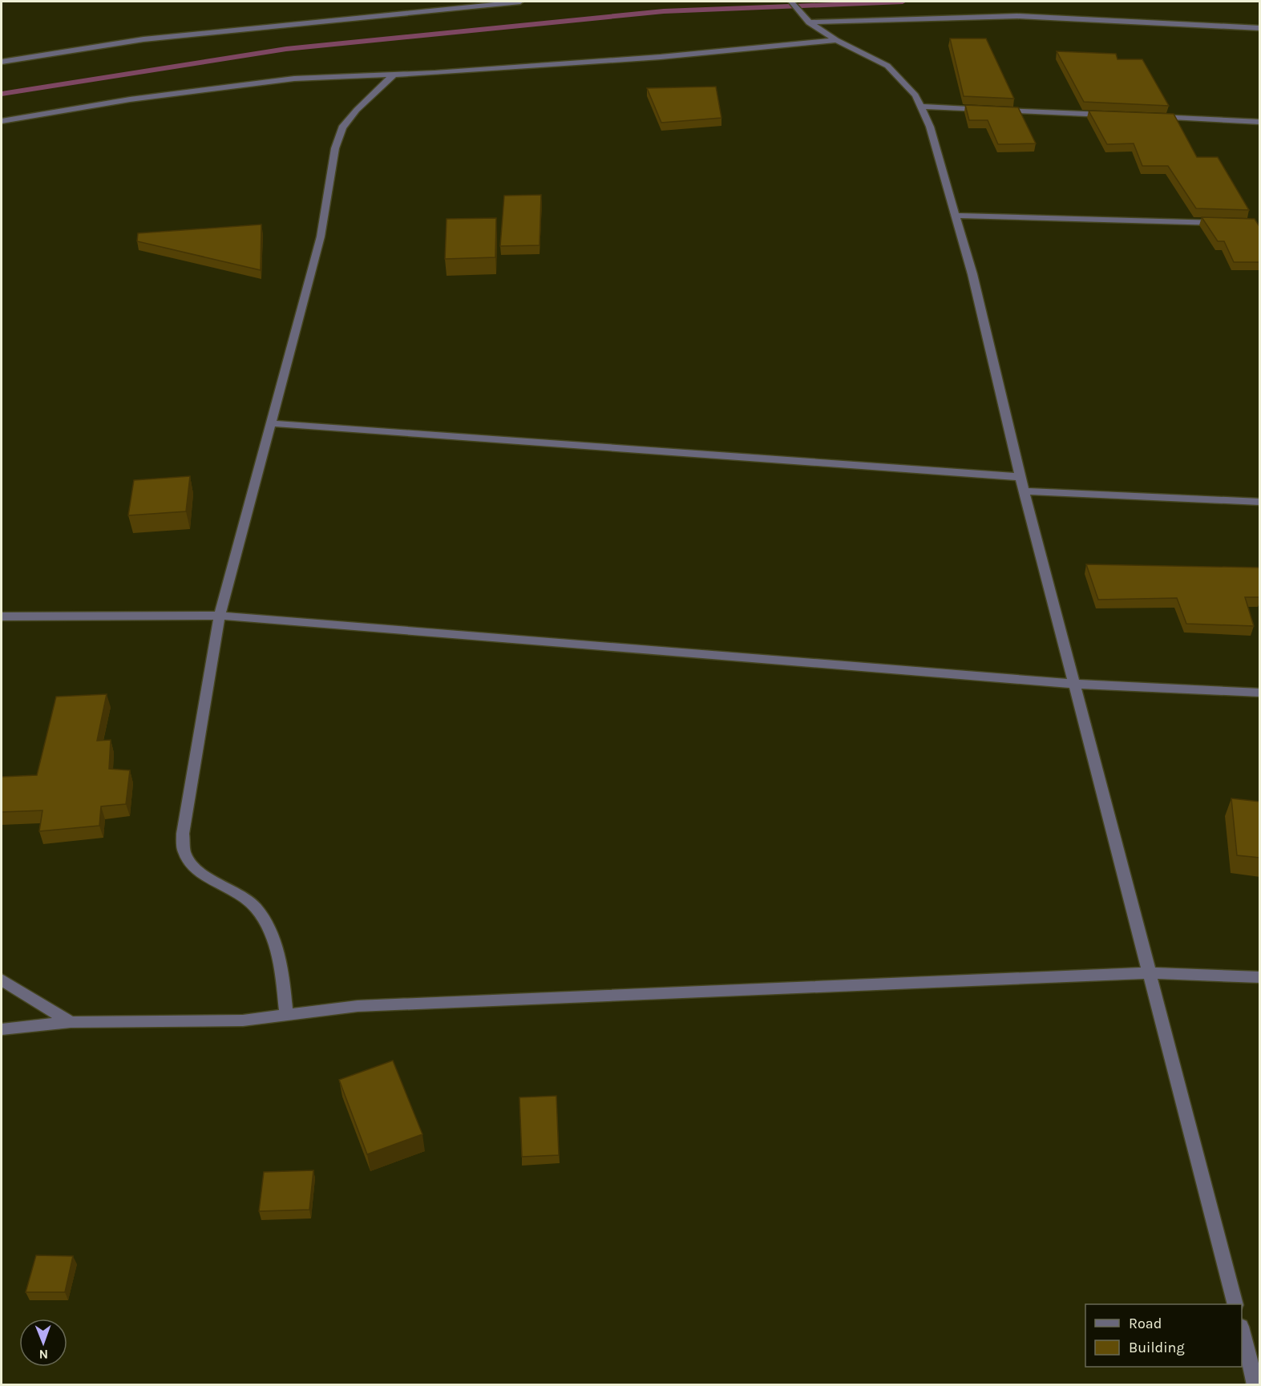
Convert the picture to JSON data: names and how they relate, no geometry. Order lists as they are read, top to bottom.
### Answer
{
  "legend": ["Road", "Building"],
  "north": "bottom"
}
